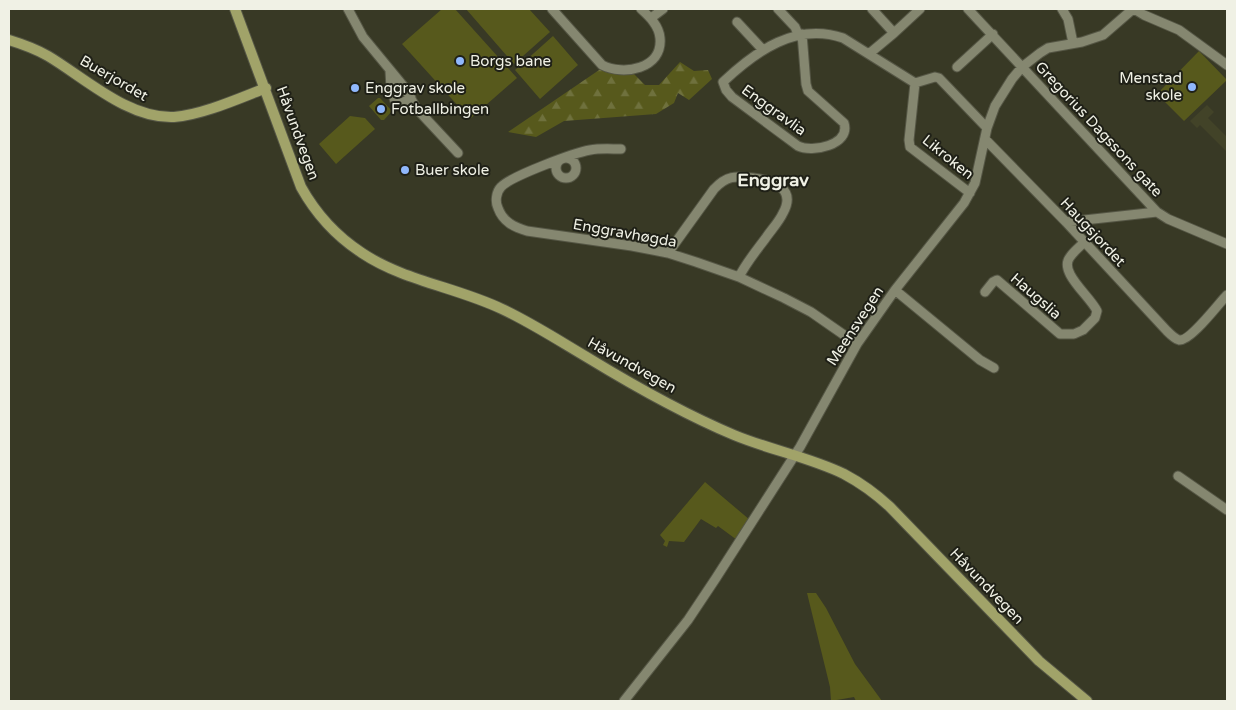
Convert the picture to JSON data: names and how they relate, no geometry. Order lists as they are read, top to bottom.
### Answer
{
  "streets": {
    "main road": ["Buerjordet", "Håvundvegen"],
    "street": [
      "Enggravlia",
      "Gregorius Dagssons gate",
      "Likroken",
      "Haugsjordet",
      "Enggravhøgda",
      "Haugslia",
      "Meensvegen"
    ]
  },
  "crossings": [
    ["Buerjordet", "Håvundvegen"],
    ["Gregorius Dagssons gate", "Meensvegen"],
    ["Håvundvegen", "Meensvegen"],
    ["Likroken", "Meensvegen"],
    ["Haugsjordet", "Haugslia"],
    ["Haugsjordet", "Meensvegen"],
    ["Enggravhøgda", "Meensvegen"]
  ],
  "districts": ["Enggrav"],
  "places": [
    "Borgs bane",
    "Menstad skole",
    "Enggrav skole",
    "Fotballbingen",
    "Buer skole"
  ]
}
